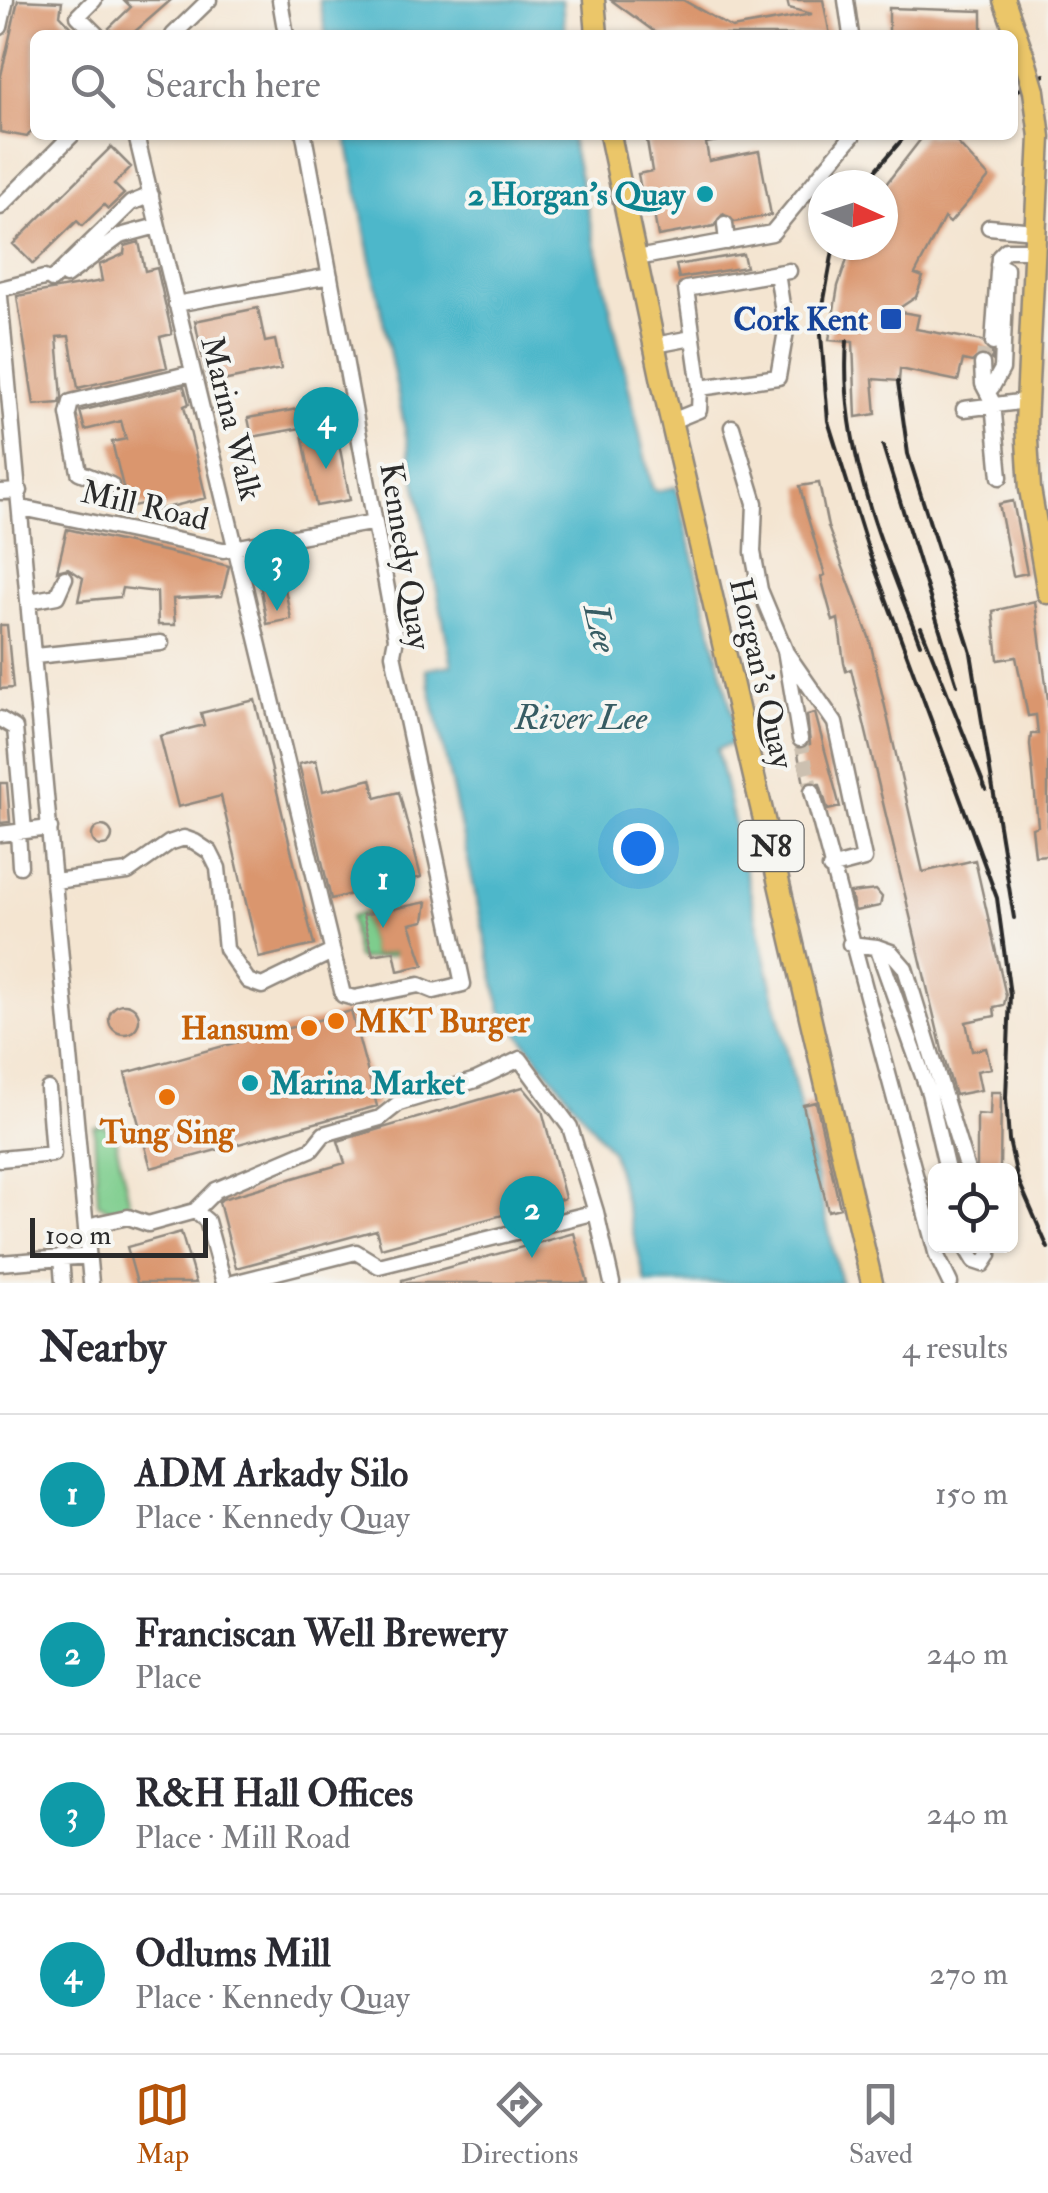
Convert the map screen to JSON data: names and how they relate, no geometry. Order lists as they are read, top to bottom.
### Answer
{
  "streets": {
    "highway": ["Horgan's Quay", "N8"],
    "street": ["Marina Walk", "Mill Road", "Kennedy Quay"]
  },
  "crossings": [
    ["Marina Walk", "Mill Road"],
    ["Marina Walk", "Kennedy Quay"],
    ["Mill Road", "Kennedy Quay"]
  ],
  "water": ["Lee", "River Lee"],
  "places": {
    "other": [
      "2 Horgan's Quay",
      "MKT Burger",
      "Hansum",
      "Marina Market",
      "Tung Sing"
    ],
    "transit": ["Cork Kent"]
  },
  "scale_bar": "100 m",
  "north": "right",
  "page": {
    "search": "Search here",
    "pins": [
      "4",
      "3",
      "1",
      "2"
    ],
    "scale": "100 m",
    "heading": ["Nearby", "4 results"],
    "list": [
      {
        "mark": "1",
        "name": "ADM Arkady Silo",
        "note": "Place · Kennedy Quay",
        "value": "150 m"
      },
      {
        "mark": "2",
        "name": "Franciscan Well Brewery",
        "note": "Place",
        "value": "240 m"
      },
      {
        "mark": "3",
        "name": "R&H Hall Offices",
        "note": "Place · Mill Road",
        "value": "240 m"
      },
      {
        "mark": "4",
        "name": "Odlums Mill",
        "note": "Place · Kennedy Quay",
        "value": "270 m"
      }
    ],
    "nav": ["Map", "Directions", "Saved"]
  }
}
